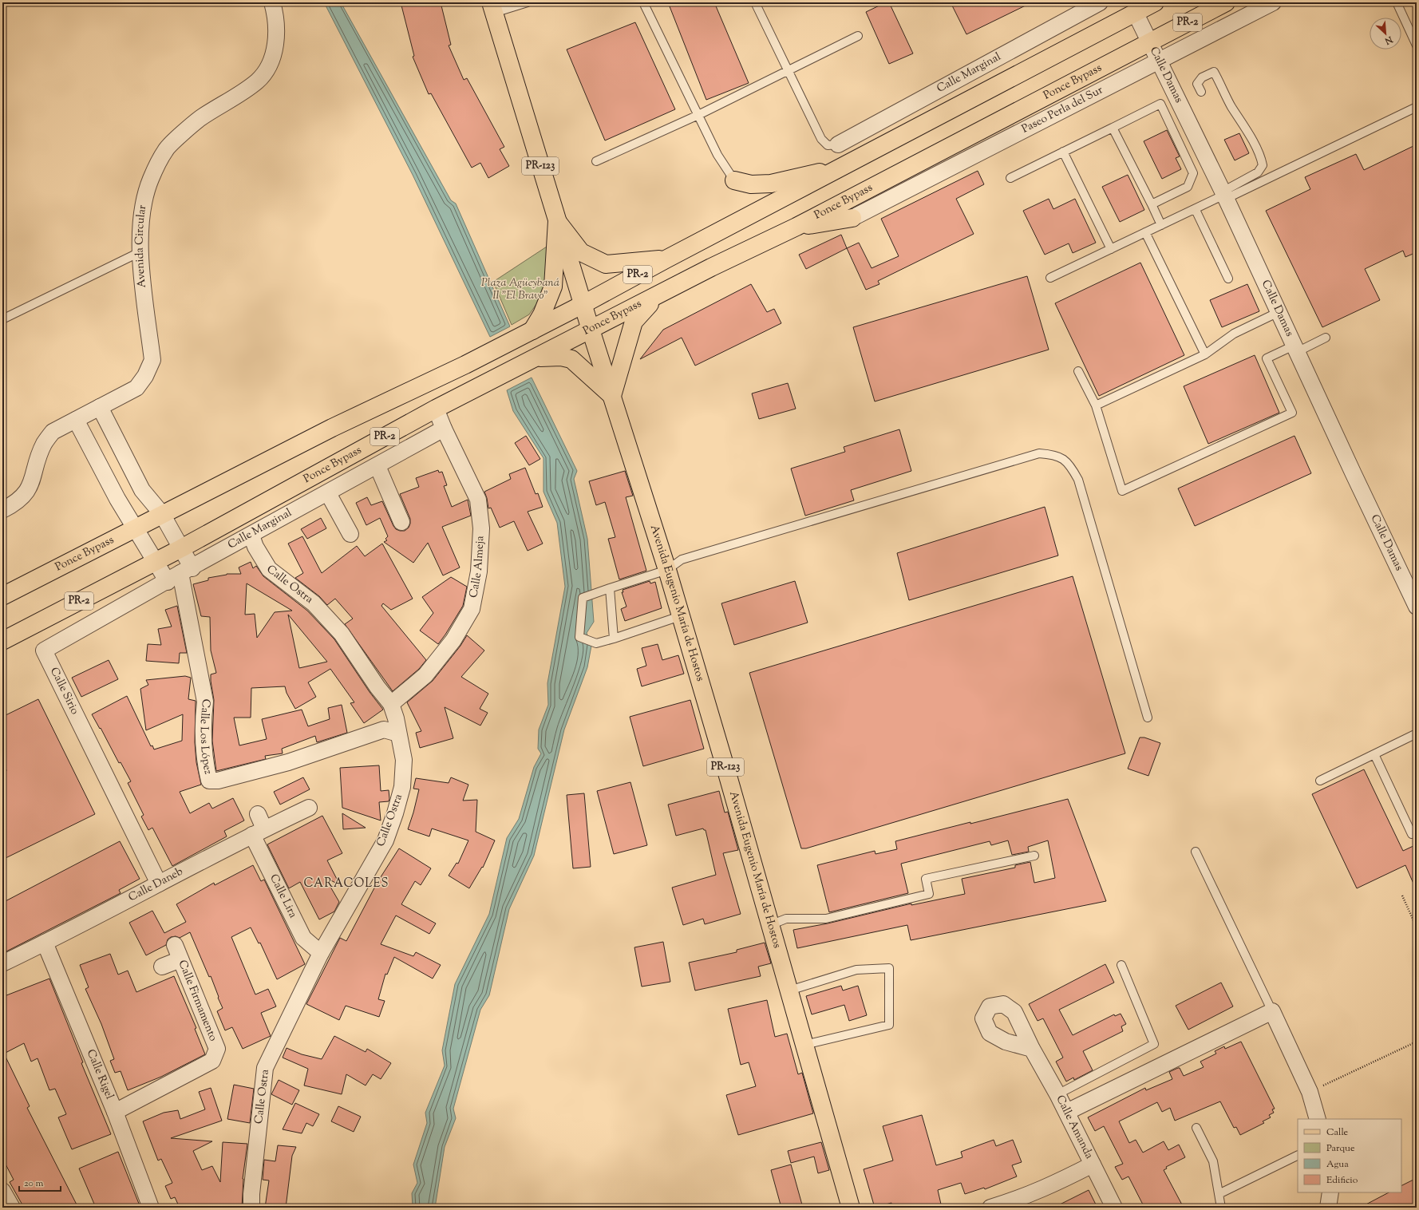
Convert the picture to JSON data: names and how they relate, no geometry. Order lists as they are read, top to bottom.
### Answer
{
  "streets": {
    "main road": [
      "PR-2",
      "Ponce Bypass",
      "PR-123",
      "Avenida Eugenio María de Hostos"
    ],
    "street": [
      "Calle Marginal",
      "Calle Damas",
      "Paseo Perla del Sur",
      "Avenida Circular",
      "Calle Almeja",
      "Calle Ostra",
      "Calle Sirio",
      "Calle Los López",
      "Calle Daneb",
      "Calle Lira",
      "Calle Firmamento",
      "Calle Rigel",
      "Calle Amanda"
    ]
  },
  "crossings": [
    ["Calle Marginal", "Calle Almeja"],
    ["Calle Marginal", "Calle Ostra"],
    ["Calle Marginal", "Calle Sirio"],
    ["Calle Marginal", "Calle Los López"],
    ["Calle Damas", "Ponce Bypass"],
    ["Calle Damas", "Paseo Perla del Sur"],
    ["Ponce Bypass", "Calle Almeja"],
    ["Ponce Bypass", "Avenida Eugenio María de Hostos"],
    ["Calle Almeja", "Calle Ostra"],
    ["Calle Ostra", "Calle Los López"],
    ["Calle Ostra", "Calle Lira"],
    ["Calle Sirio", "Calle Los López"],
    ["Calle Sirio", "Calle Daneb"],
    ["Calle Daneb", "Calle Lira"],
    ["Calle Daneb", "Calle Rigel"],
    ["Calle Firmamento", "Calle Rigel"]
  ],
  "districts": ["CARACOLES"],
  "parks": ["Plaza Agüeybaná II \"El Bravo\""],
  "legend": [
    "Calle",
    "Parque",
    "Agua",
    "Edificio"
  ],
  "scale_bar": "20 m",
  "north": "bottom right"
}
